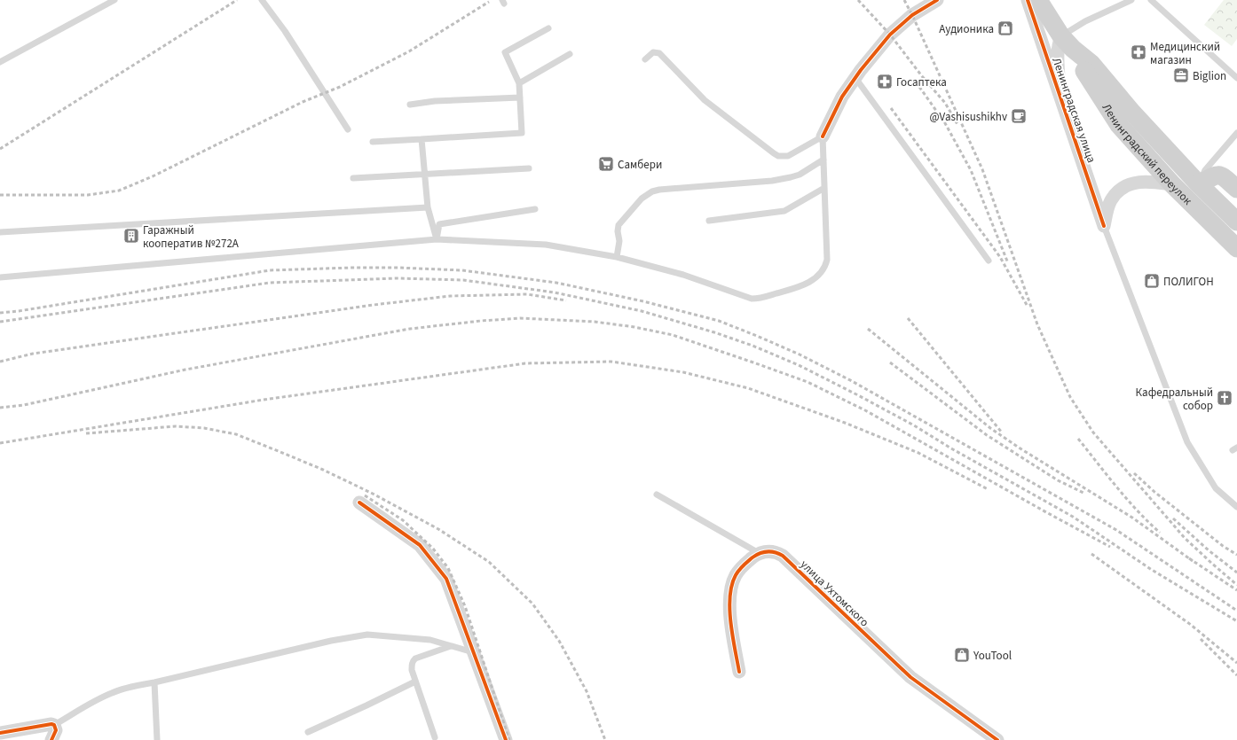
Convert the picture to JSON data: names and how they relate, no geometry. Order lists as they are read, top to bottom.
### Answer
{
  "streets": {
    "main road": ["Ленинградский переулок"],
    "street": ["Ленинградская улица", "улица Ухтомского"]
  },
  "places": {
    "shop": ["Аудионика", "ПОЛИГОН", "YouTool"],
    "pharmacy": ["Медицинский магазин", "Госаптека"],
    "office": ["Biglion"],
    "cafe": ["@Vashisushikhv"],
    "supermarket": ["Самбери"],
    "building": ["Гаражный кооператив №272А"],
    "church": ["Кафедральный собор"]
  }
}
